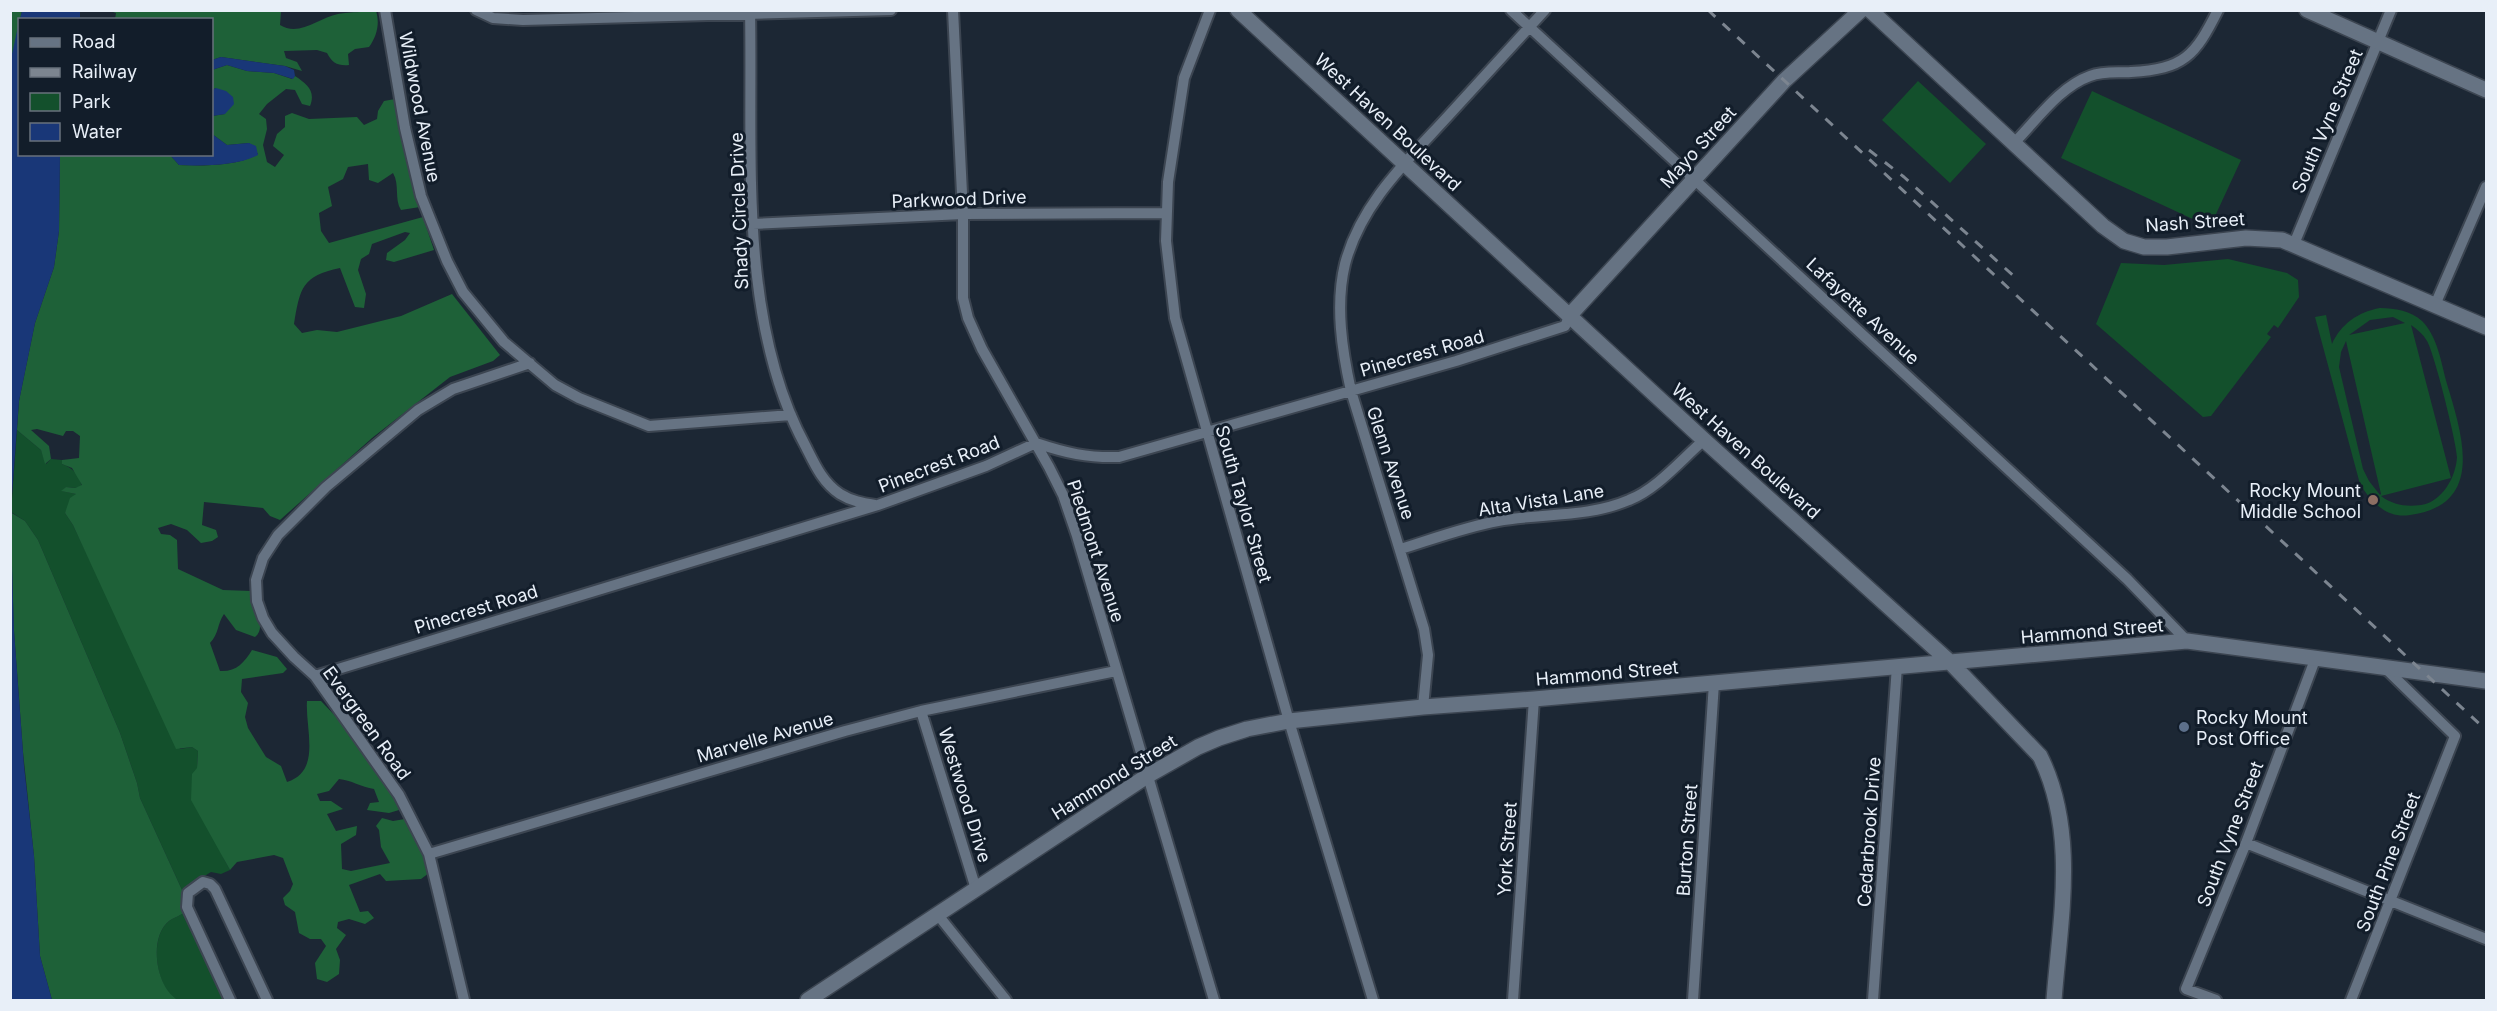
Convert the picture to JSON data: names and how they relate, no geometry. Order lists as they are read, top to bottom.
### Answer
{
  "streets": {
    "street": [
      "Wildwood Avenue",
      "South Vyne Street",
      "West Haven Boulevard",
      "Mayo Street",
      "Parkwood Drive",
      "Shady Circle Drive",
      "Nash Street",
      "Lafayette Avenue",
      "Pinecrest Road",
      "Glenn Avenue",
      "Alta Vista Lane",
      "South Taylor Street",
      "Piedmont Avenue",
      "Hammond Street",
      "Evergreen Road",
      "Marvelle Avenue",
      "Westwood Drive",
      "Cedarbrook Drive",
      "Burton Street",
      "York Street",
      "South Pine Street"
    ]
  },
  "crossings": [
    ["Wildwood Avenue", "Shady Circle Drive"],
    ["Wildwood Avenue", "Evergreen Road"],
    ["South Vyne Street", "Nash Street"],
    ["South Vyne Street", "Hammond Street"],
    ["West Haven Boulevard", "Mayo Street"],
    ["West Haven Boulevard", "Pinecrest Road"],
    ["West Haven Boulevard", "Glenn Avenue"],
    ["West Haven Boulevard", "Alta Vista Lane"],
    ["West Haven Boulevard", "Hammond Street"],
    ["Mayo Street", "Lafayette Avenue"],
    ["Mayo Street", "Pinecrest Road"],
    ["Parkwood Drive", "Shady Circle Drive"],
    ["Parkwood Drive", "South Taylor Street"],
    ["Parkwood Drive", "Piedmont Avenue"],
    ["Shady Circle Drive", "Pinecrest Road"],
    ["Lafayette Avenue", "Glenn Avenue"],
    ["Lafayette Avenue", "Hammond Street"],
    ["Pinecrest Road", "Glenn Avenue"],
    ["Pinecrest Road", "South Taylor Street"],
    ["Pinecrest Road", "Piedmont Avenue"],
    ["Pinecrest Road", "Evergreen Road"],
    ["Glenn Avenue", "Alta Vista Lane"],
    ["Glenn Avenue", "Hammond Street"],
    ["South Taylor Street", "Hammond Street"],
    ["Piedmont Avenue", "Hammond Street"],
    ["Piedmont Avenue", "Marvelle Avenue"],
    ["Hammond Street", "Westwood Drive"],
    ["Hammond Street", "Cedarbrook Drive"],
    ["Hammond Street", "Burton Street"],
    ["Hammond Street", "York Street"],
    ["Hammond Street", "South Pine Street"],
    ["Evergreen Road", "Marvelle Avenue"],
    ["Marvelle Avenue", "Westwood Drive"]
  ],
  "places": ["Rocky Mount Middle School", "Rocky Mount Post Office"],
  "legend": [
    "Road",
    "Railway",
    "Park",
    "Water"
  ]
}
